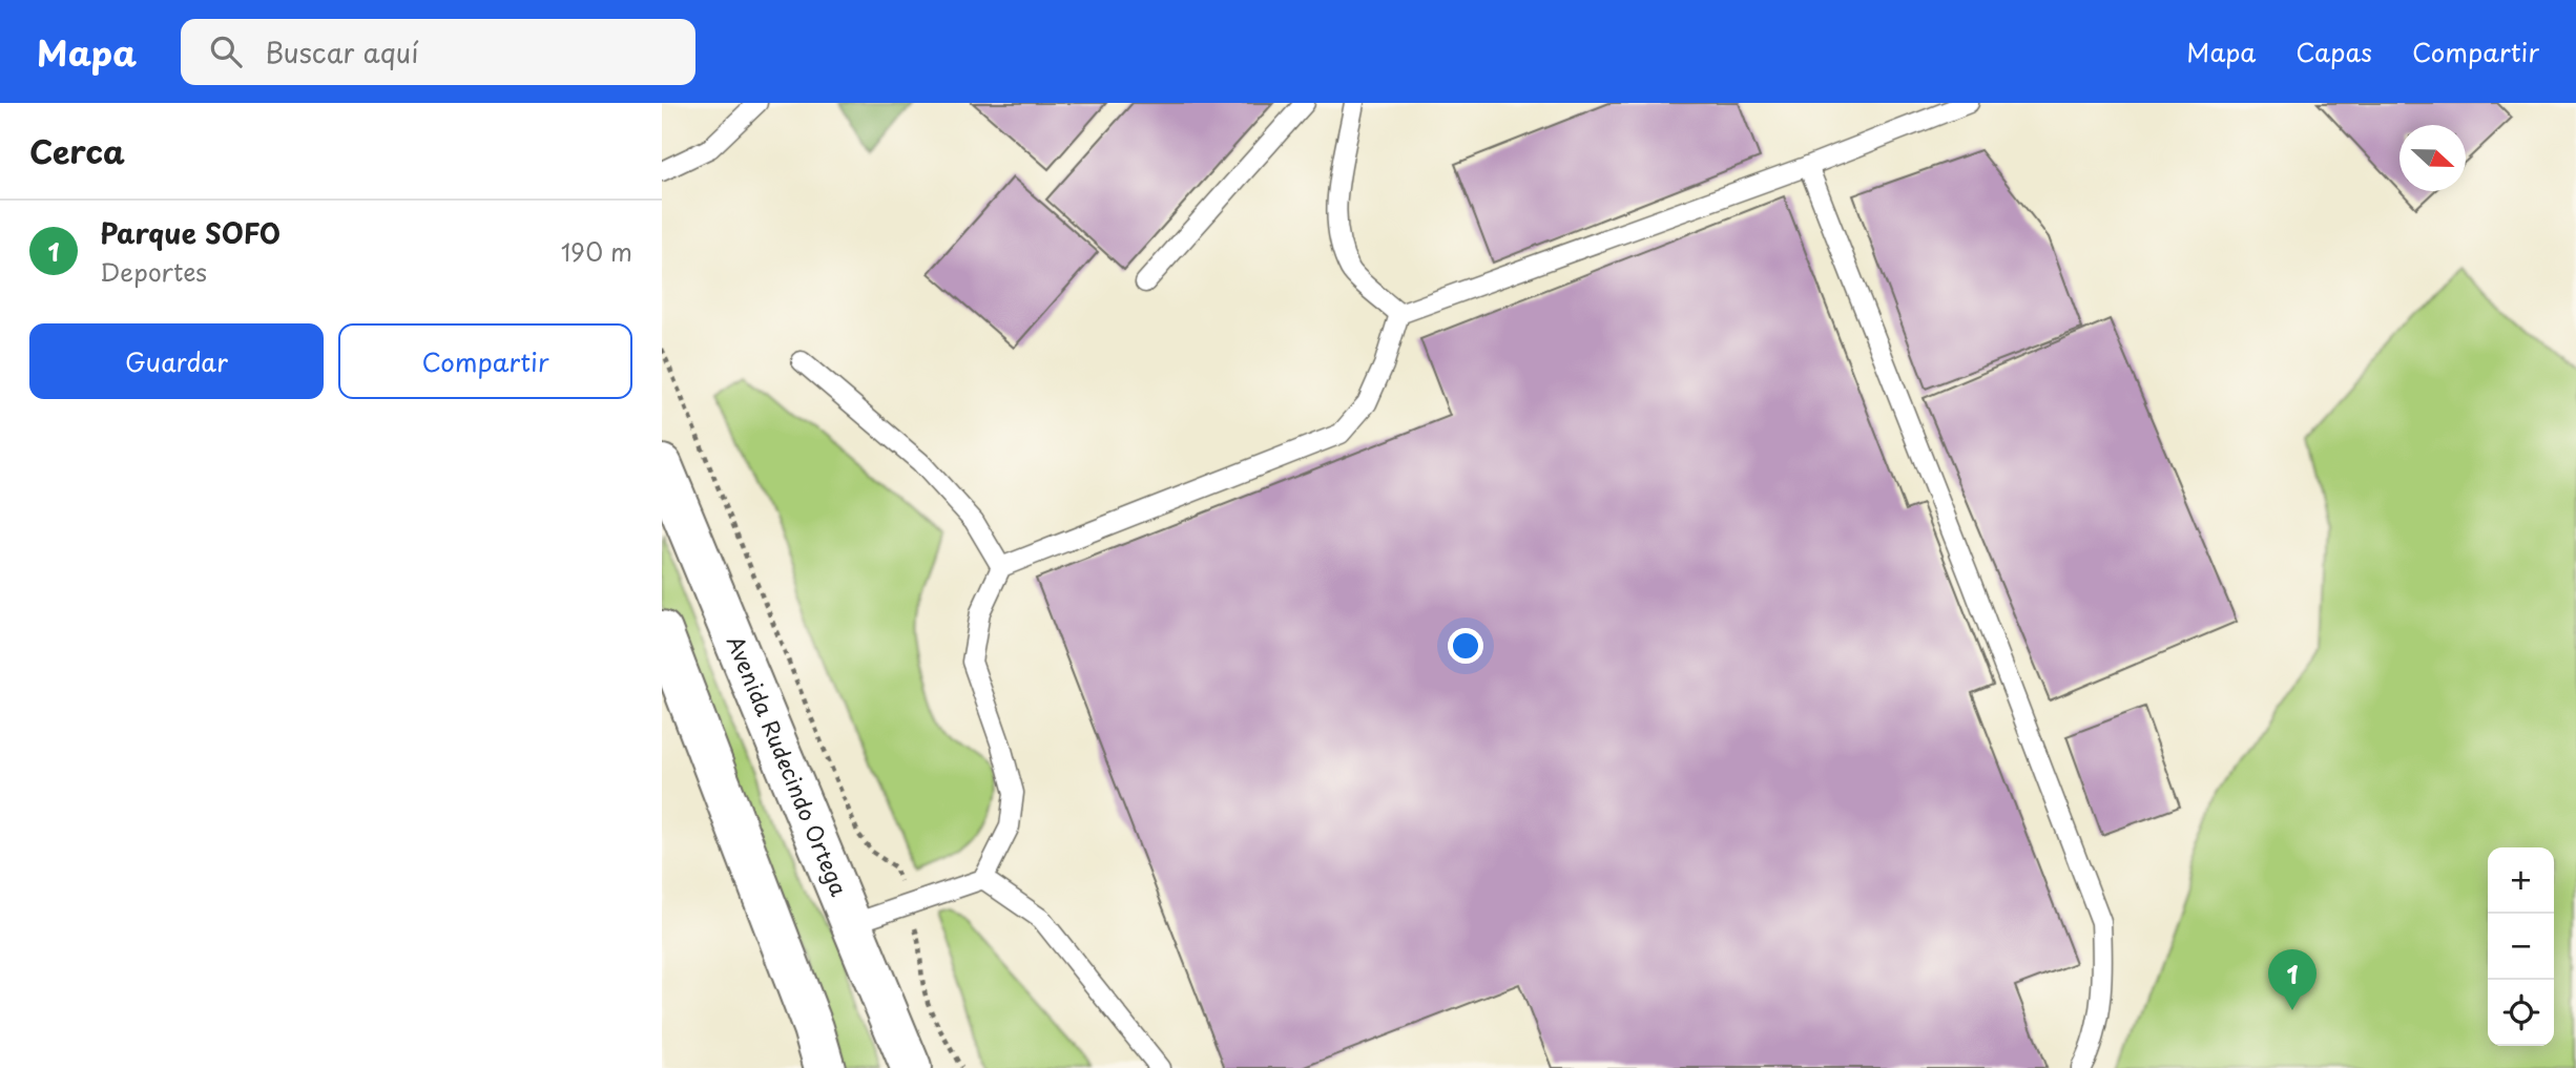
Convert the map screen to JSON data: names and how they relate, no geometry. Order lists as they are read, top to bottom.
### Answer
{
  "streets": {
    "main road": ["Avenida Rudecindo Ortega"]
  },
  "north": "right",
  "page": {
    "header": "Mapa",
    "search": "Buscar aquí",
    "nav": ["Mapa", "Capas", "Compartir"],
    "heading": "Cerca",
    "list": [
      {
        "mark": "1",
        "name": "Parque SOFO",
        "note": "Deportes",
        "value": "190 m"
      }
    ],
    "buttons": ["Guardar", "Compartir"],
    "map_buttons": ["+", "−"],
    "pins": "1"
  }
}
